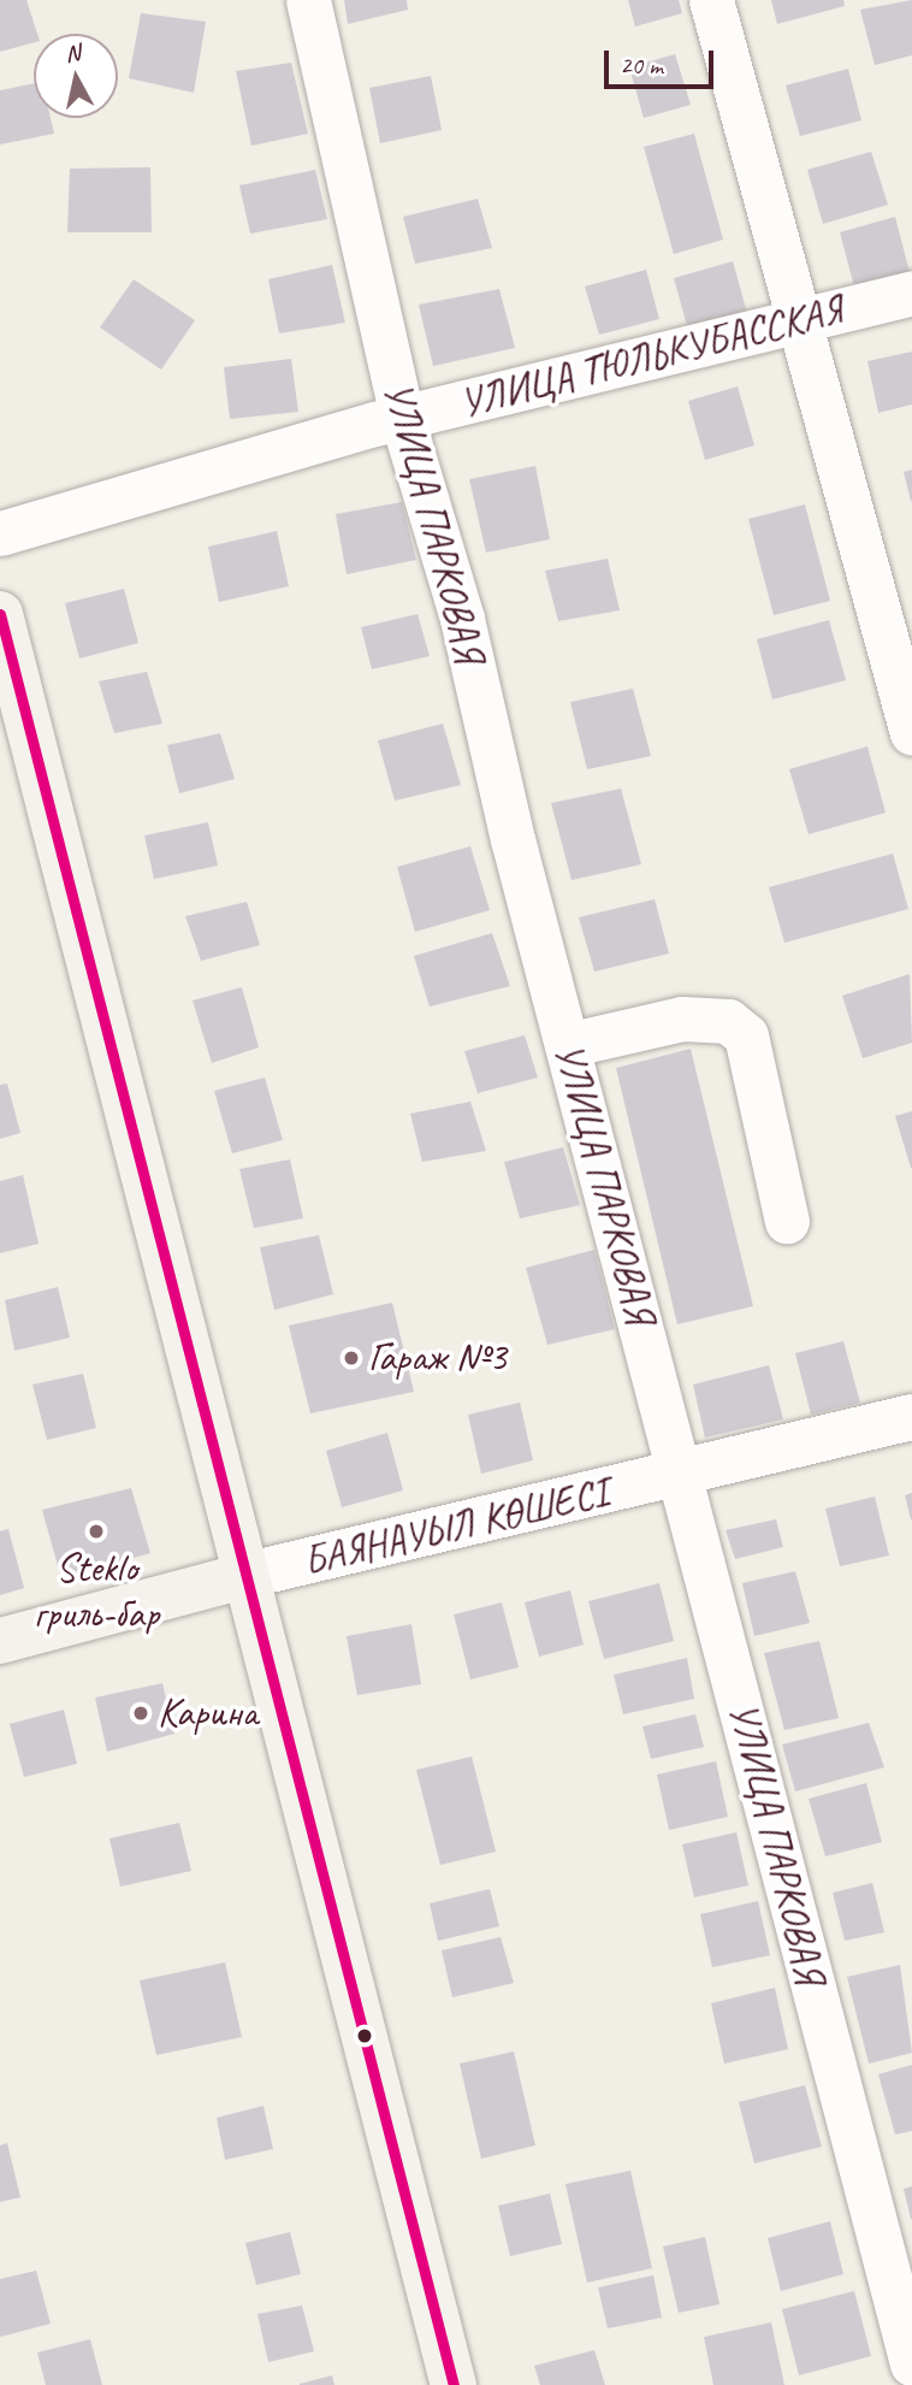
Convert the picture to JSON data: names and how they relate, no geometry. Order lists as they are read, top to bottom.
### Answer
{
  "streets": {
    "main road": ["БАЯНАУЫЛ КӨШЕСІ"],
    "street": ["УЛИЦА ТЮЛЬКУБАССКАЯ", "УЛИЦА ПАРКОВАЯ"]
  },
  "crossings": [
    ["УЛИЦА ТЮЛЬКУБАССКАЯ", "УЛИЦА ПАРКОВАЯ"],
    ["УЛИЦА ПАРКОВАЯ", "БАЯНАУЫЛ КӨШЕСІ"]
  ],
  "places": ["Гараж №3", "Steklo гриль-бар", "Карина"],
  "scale_bar": "20 m",
  "north": "top"
}
